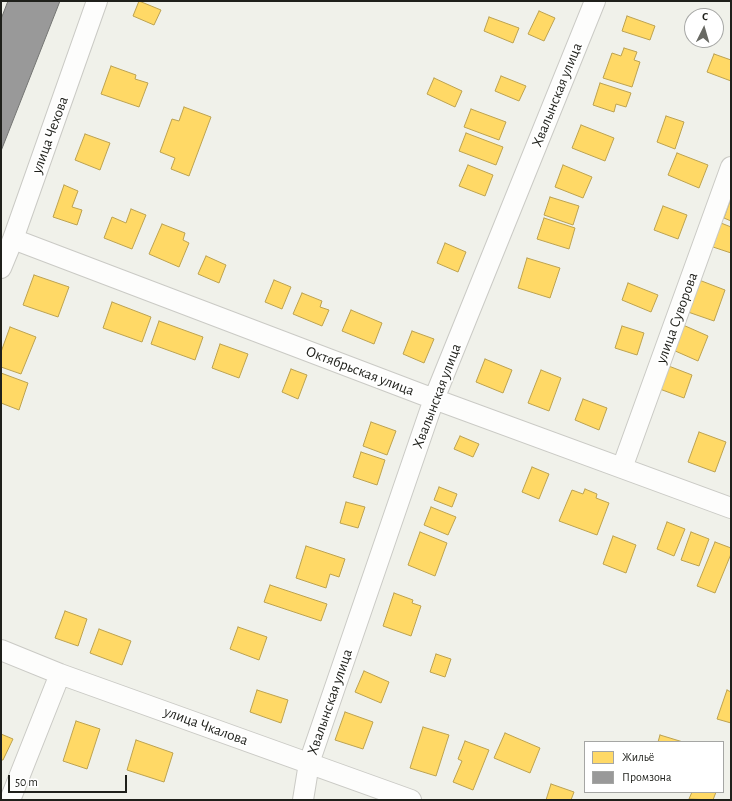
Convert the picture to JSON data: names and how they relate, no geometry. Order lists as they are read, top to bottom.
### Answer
{
  "streets": {
    "street": [
      "Хвалынская улица",
      "улица Чехова",
      "улица Суворова",
      "Октябрьская улица",
      "улица Чкалова"
    ]
  },
  "crossings": [
    ["Хвалынская улица", "Октябрьская улица"],
    ["Хвалынская улица", "улица Чкалова"],
    ["улица Чехова", "Октябрьская улица"],
    ["улица Суворова", "Октябрьская улица"]
  ],
  "legend": ["Жильё", "Промзона"],
  "scale_bar": "50 m",
  "north": "top"
}
